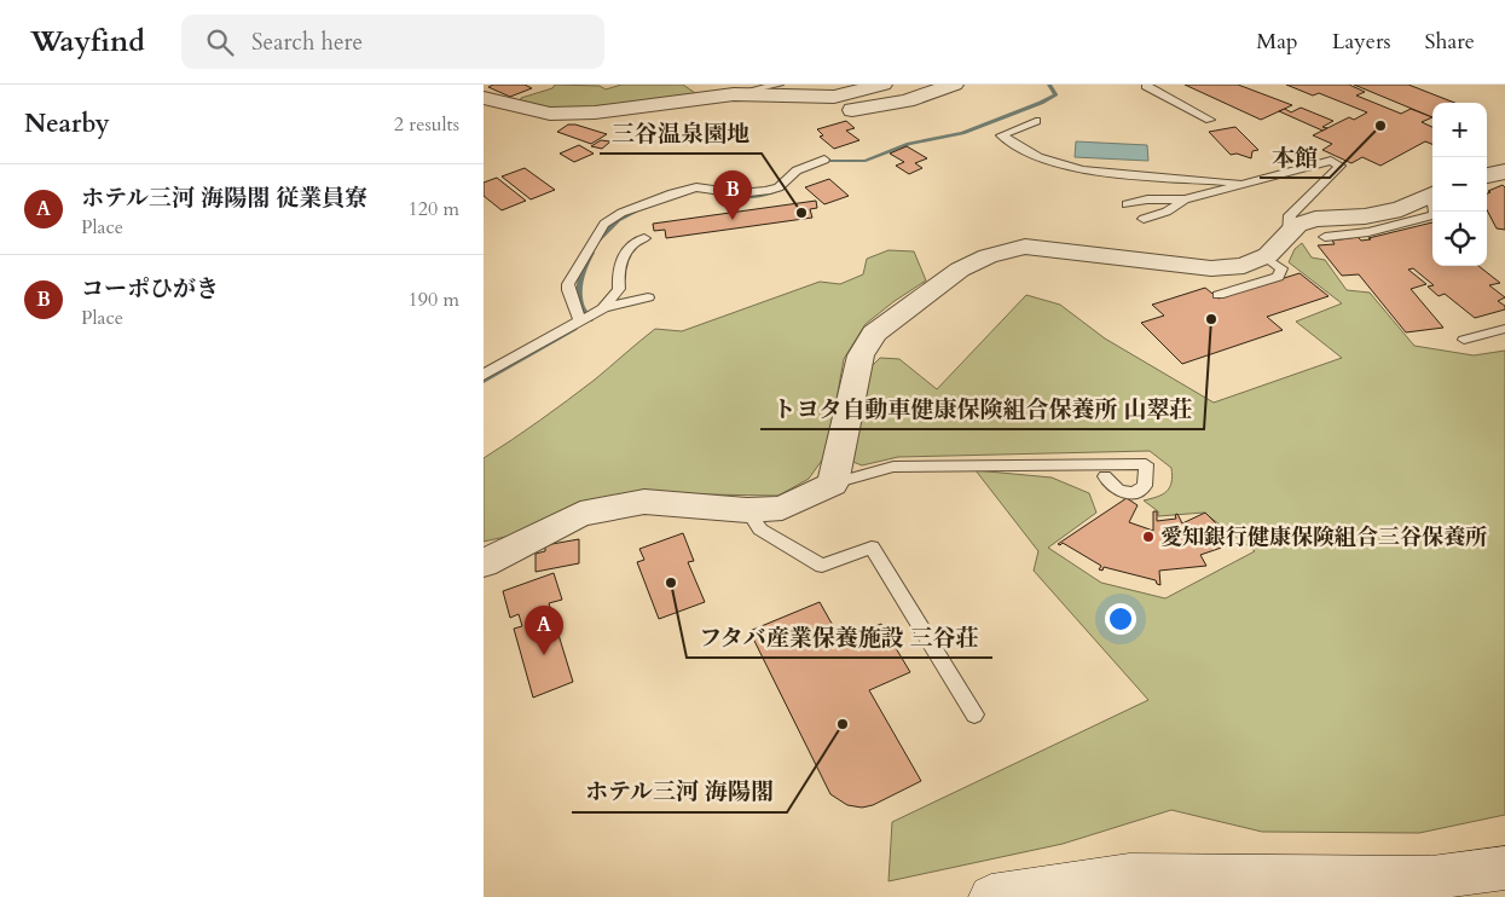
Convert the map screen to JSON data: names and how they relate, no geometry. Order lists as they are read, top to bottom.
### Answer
{
  "places": [
    "本館",
    "三谷温泉園地",
    "トヨタ自動車健康保険組合保養所 山翠荘",
    "愛知銀行健康保険組合三谷保養所",
    "フタバ産業保養施設 三谷荘",
    "ホテル三河 海陽閣"
  ],
  "page": {
    "header": "Wayfind",
    "search": "Search here",
    "nav": ["Map", "Layers", "Share"],
    "heading": ["Nearby", "2 results"],
    "map_buttons": ["+", "−"],
    "list": [
      {
        "mark": "A",
        "name": "ホテル三河 海陽閣 従業員寮",
        "note": "Place",
        "value": "120 m"
      },
      {
        "mark": "B",
        "name": "コーポひがき",
        "note": "Place",
        "value": "190 m"
      }
    ],
    "pins": ["B", "A"]
  }
}
